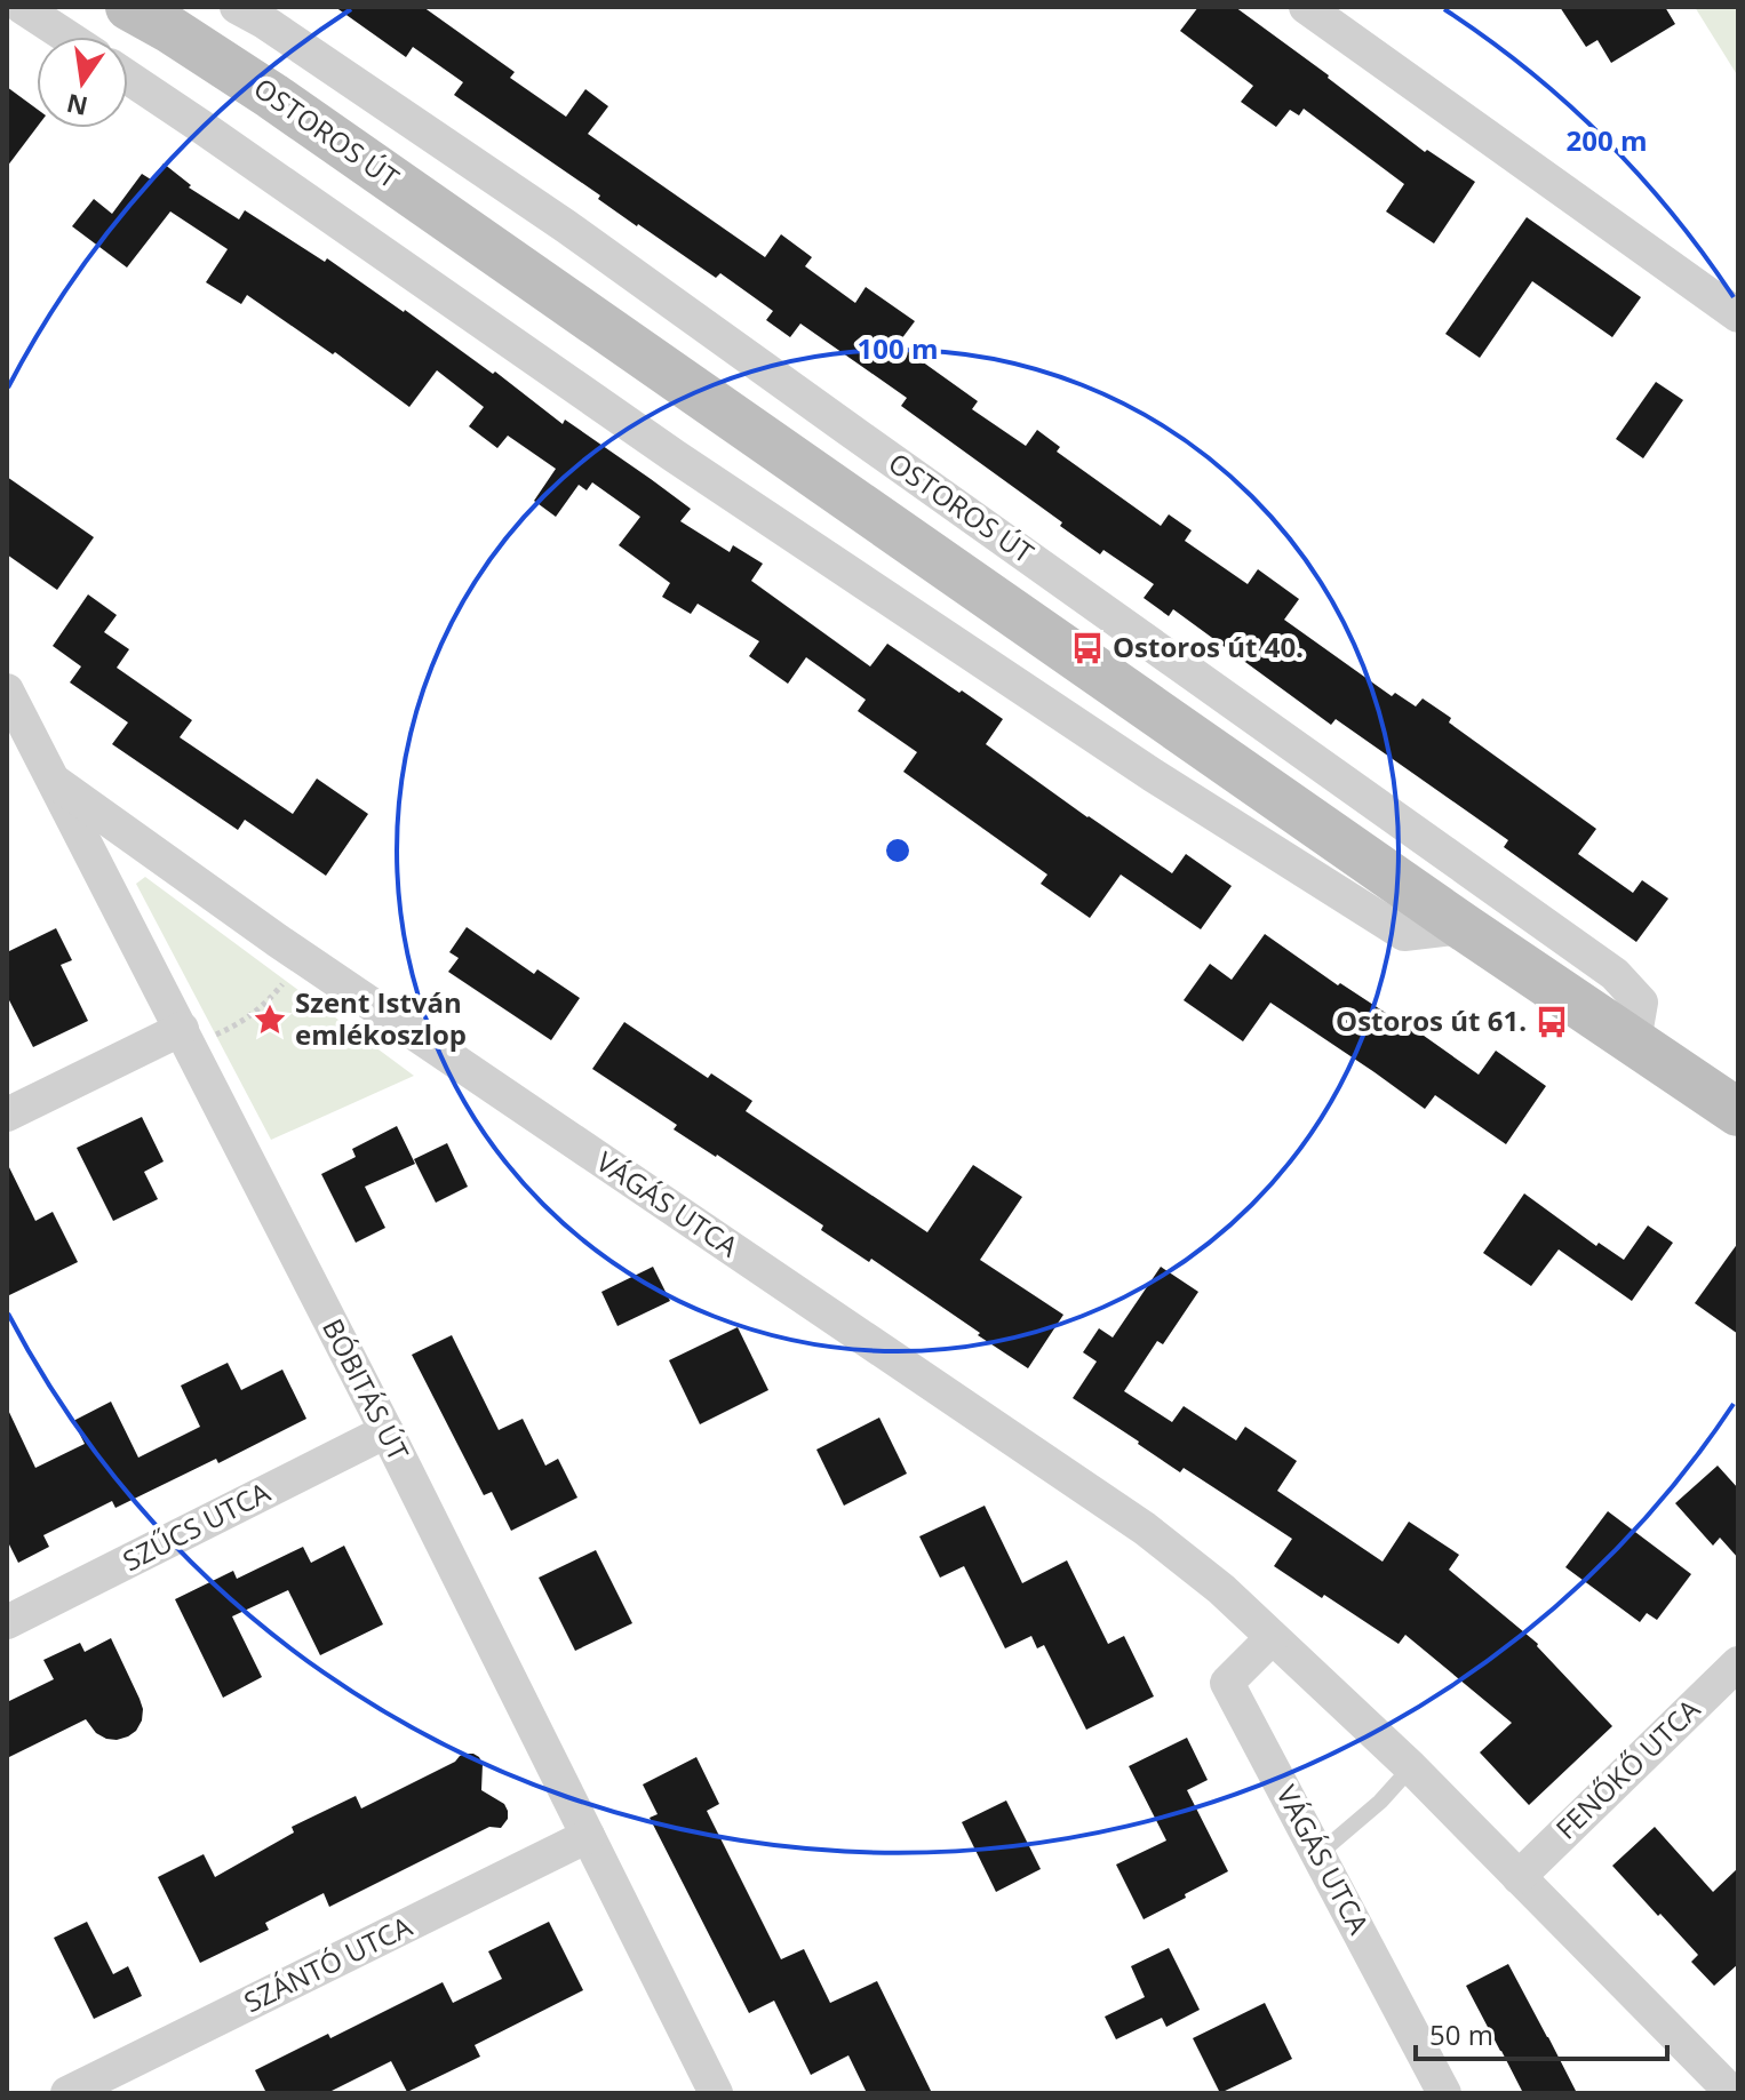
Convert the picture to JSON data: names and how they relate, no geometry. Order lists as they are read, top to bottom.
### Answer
{
  "streets": {
    "main road": ["OSTOROS ÚT"],
    "street": [
      "VÁGÁS UTCA",
      "BÓBITÁS ÚT",
      "SZŰCS UTCA",
      "FENŐKŐ UTCA",
      "SZÁNTÓ UTCA"
    ]
  },
  "crossings": [
    ["VÁGÁS UTCA", "BÓBITÁS ÚT"],
    ["VÁGÁS UTCA", "FENŐKŐ UTCA"],
    ["BÓBITÁS ÚT", "SZŰCS UTCA"],
    ["BÓBITÁS ÚT", "SZÁNTÓ UTCA"]
  ],
  "places": {
    "bus stop": ["Ostoros út 40.", "Ostoros út 61."],
    "place": ["Szent István emlékoszlop"]
  },
  "scale_bar": "50 m",
  "north": "bottom",
  "rings": ["200 m", "100 m"]
}
